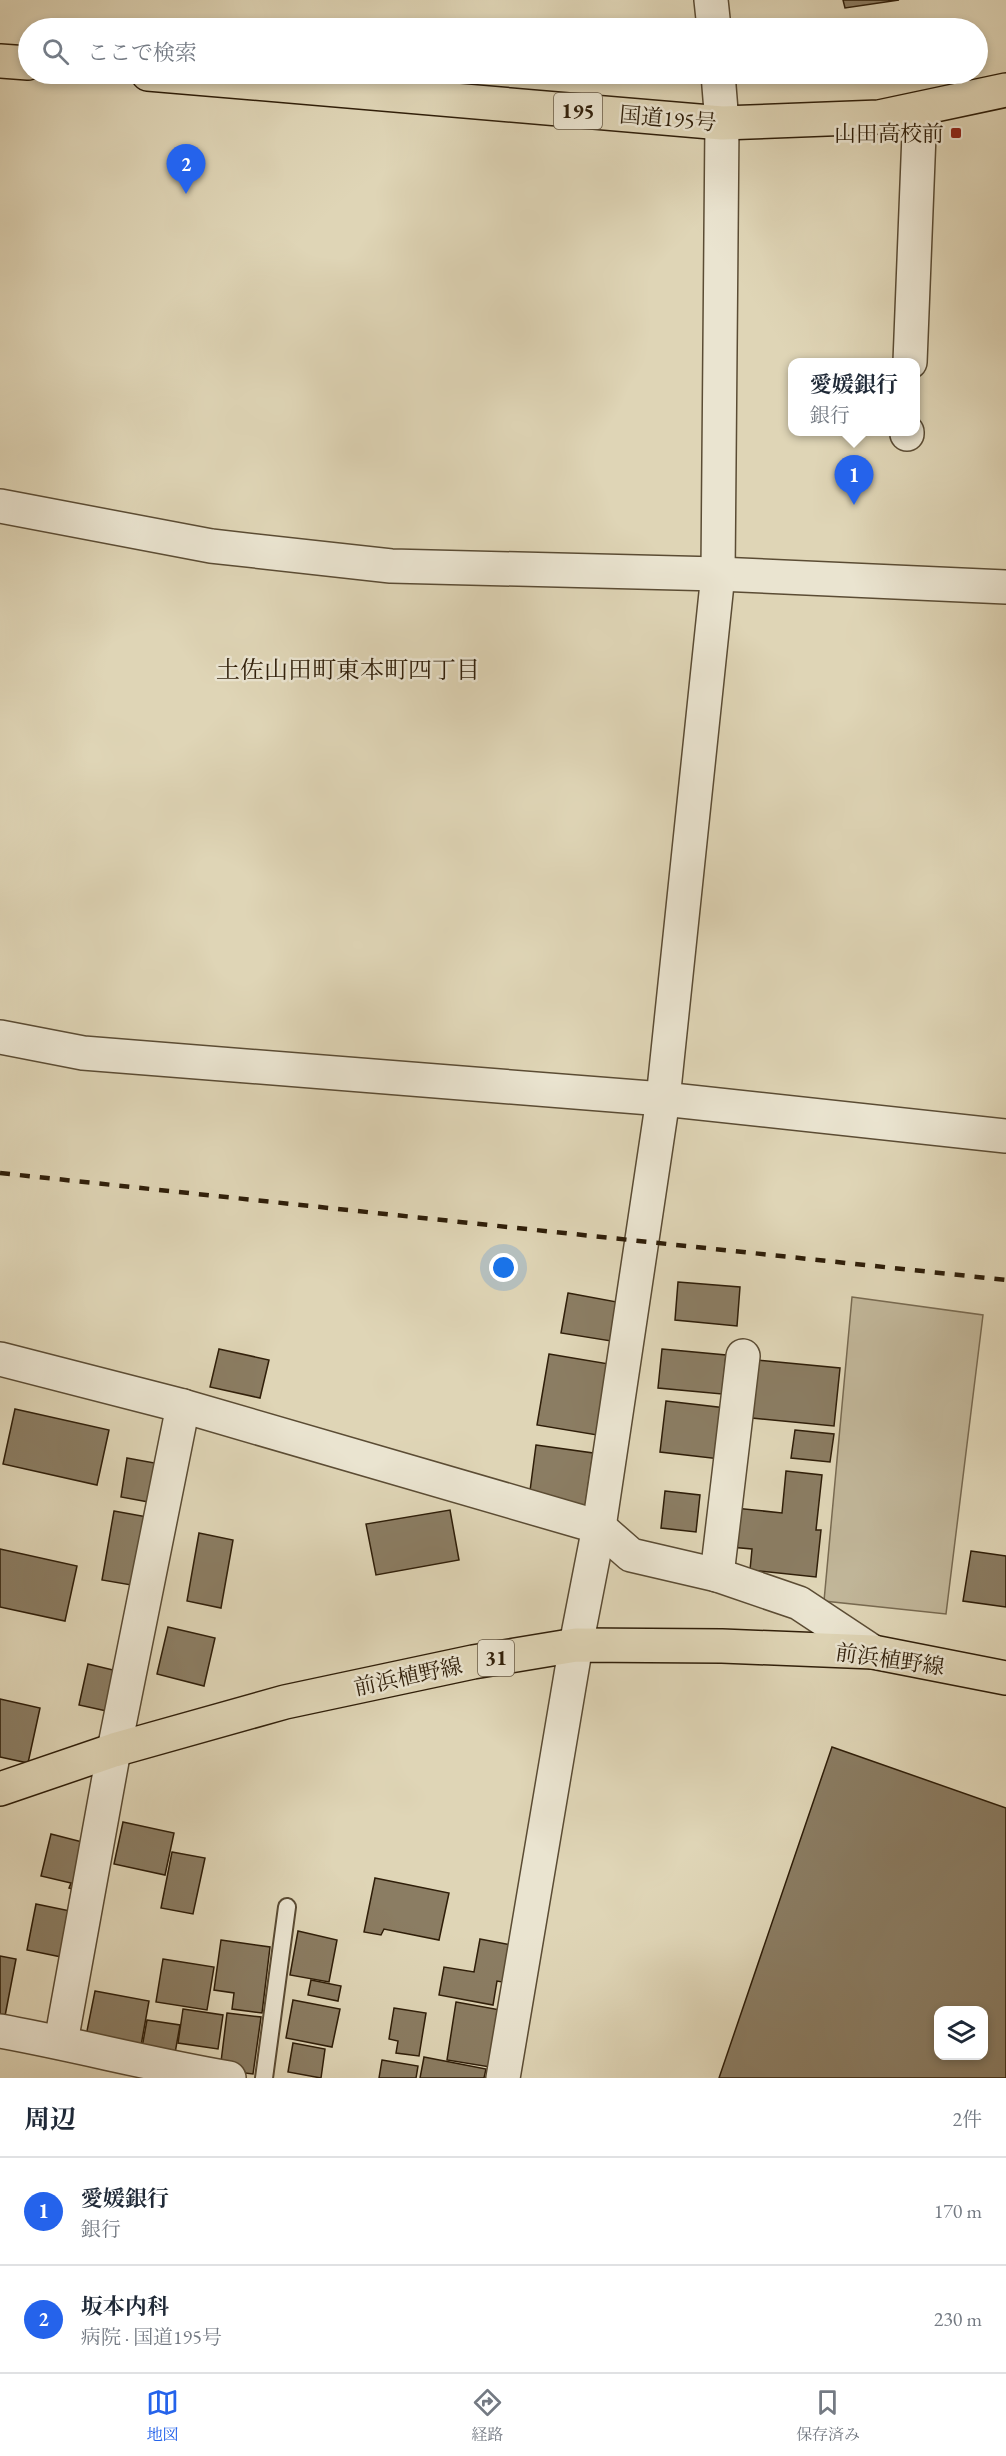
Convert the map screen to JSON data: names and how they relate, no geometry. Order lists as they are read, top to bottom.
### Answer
{
  "streets": {
    "main road": [
      "195",
      "国道195号",
      "31",
      "前浜植野線"
    ]
  },
  "districts": ["土佐山田町東本町四丁目"],
  "places": {
    "transit": ["山田高校前"]
  },
  "page": {
    "search": "ここで検索",
    "pins": ["2", "1"],
    "popup": ["愛媛銀行", "銀行"],
    "heading": ["周辺", "2件"],
    "list": [
      {
        "mark": "1",
        "name": "愛媛銀行",
        "note": "銀行",
        "value": "170 m"
      },
      {
        "mark": "2",
        "name": "坂本内科",
        "note": "病院 · 国道195号",
        "value": "230 m"
      }
    ],
    "nav": ["地図", "経路", "保存済み"]
  }
}
